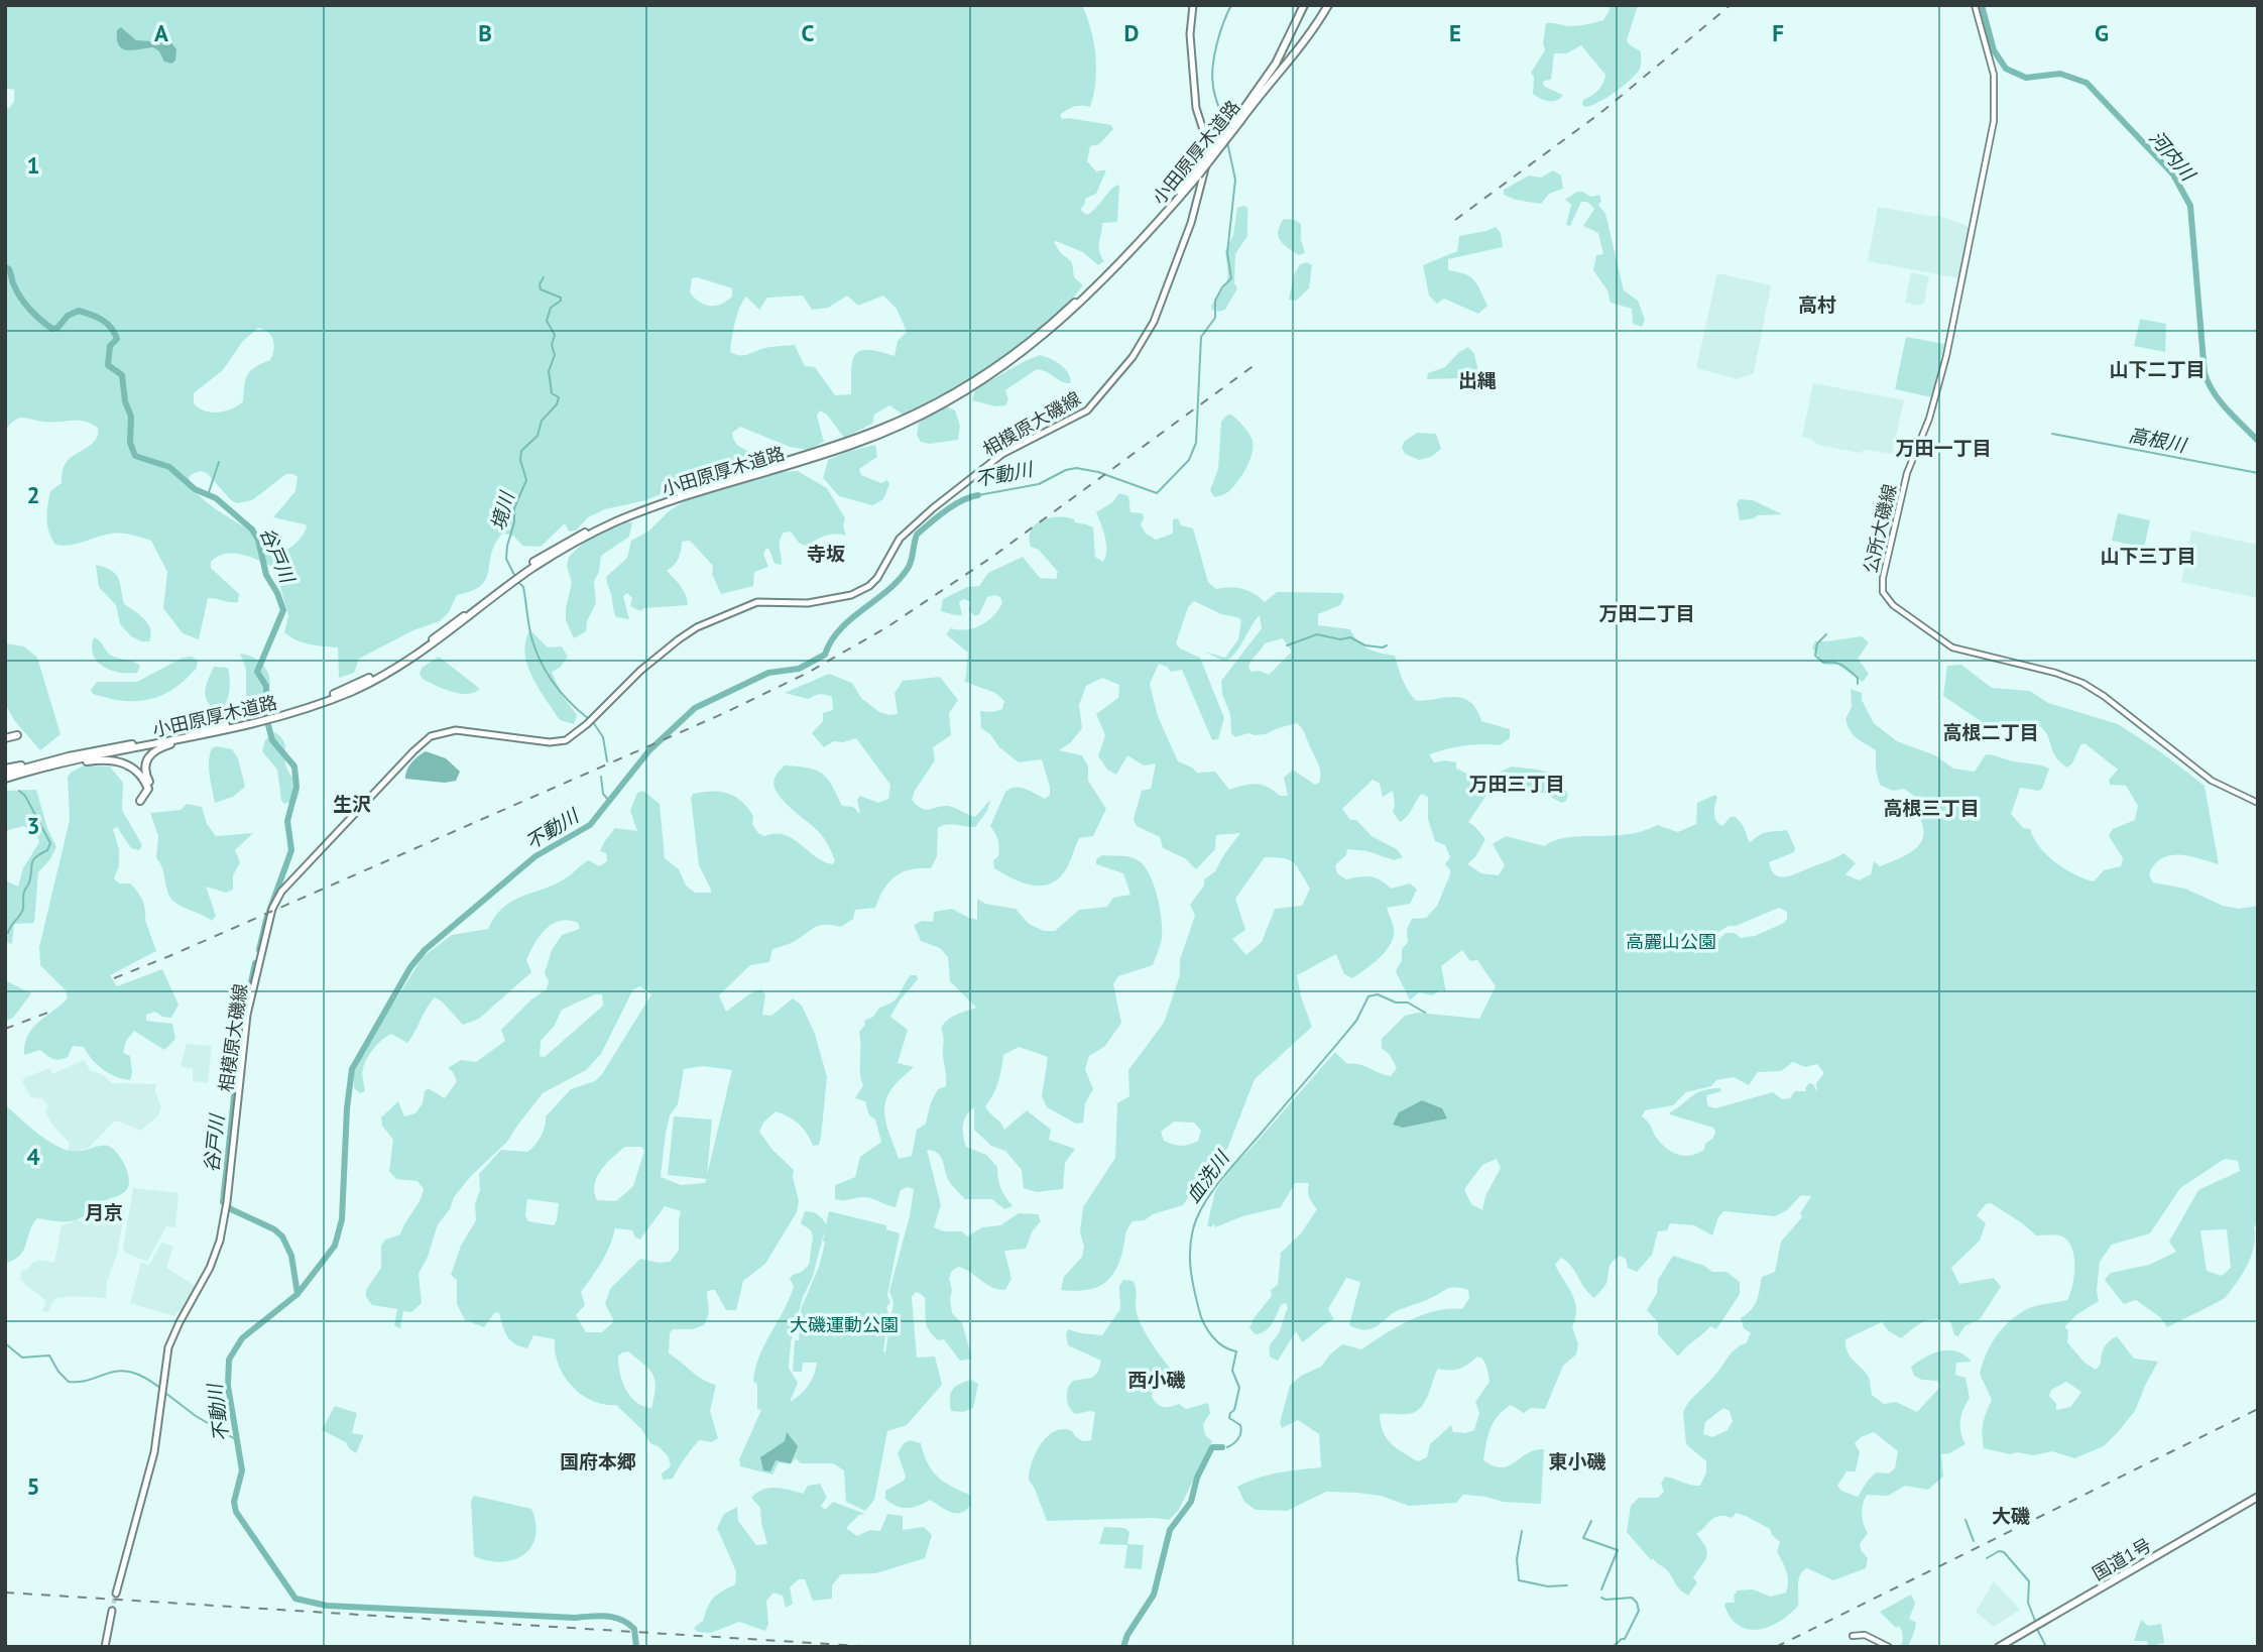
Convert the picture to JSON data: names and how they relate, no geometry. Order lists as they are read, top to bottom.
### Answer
{
  "streets": {
    "highway": ["小田原厚木道路", "国道1号"],
    "main road": ["相模原大磯線", "公所大磯線"]
  },
  "districts": [
    "高村",
    "山下二丁目",
    "出縄",
    "万田一丁目",
    "寺坂",
    "山下三丁目",
    "万田二丁目",
    "高根二丁目",
    "万田三丁目",
    "生沢",
    "高根三丁目",
    "月京",
    "西小磯",
    "国府本郷",
    "東小磯",
    "大磯"
  ],
  "water": [
    "河内川",
    "高根川",
    "不動川",
    "境川",
    "谷戸川",
    "血洗川"
  ],
  "parks": ["高麗山公園", "大磯運動公園"],
  "grid": {
    "columns": [
      "A",
      "B",
      "C",
      "D",
      "E",
      "F",
      "G"
    ],
    "rows": [
      "1",
      "2",
      "3",
      "4",
      "5"
    ]
  }
}
